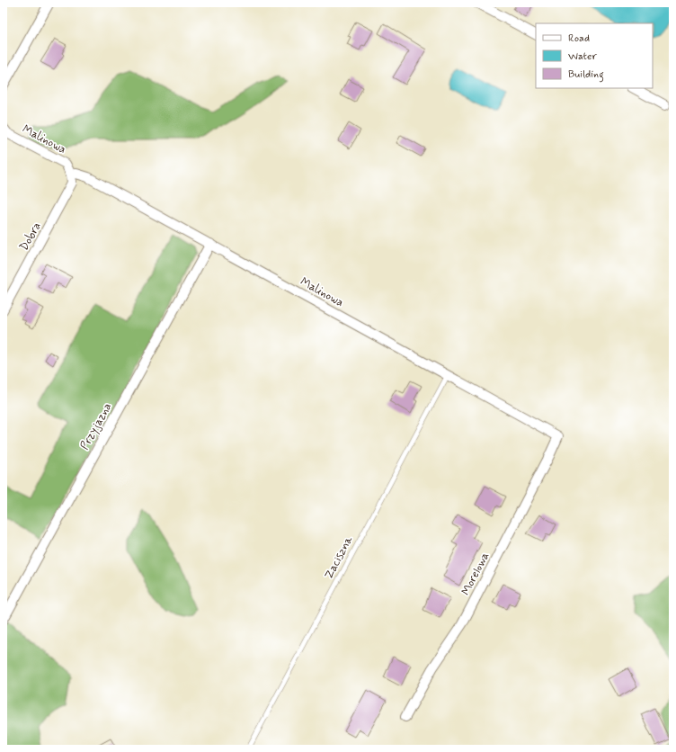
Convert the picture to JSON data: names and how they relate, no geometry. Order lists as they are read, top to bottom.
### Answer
{
  "streets": {
    "street": [
      "Malinowa",
      "Dobra",
      "Przyjazna",
      "Morelowa"
    ],
    "lane": ["Zaciszna"]
  },
  "crossings": [
    ["Malinowa", "Dobra"],
    ["Malinowa", "Przyjazna"],
    ["Malinowa", "Zaciszna"],
    ["Malinowa", "Morelowa"]
  ],
  "legend": ["Road", "Water", "Building"]
}
